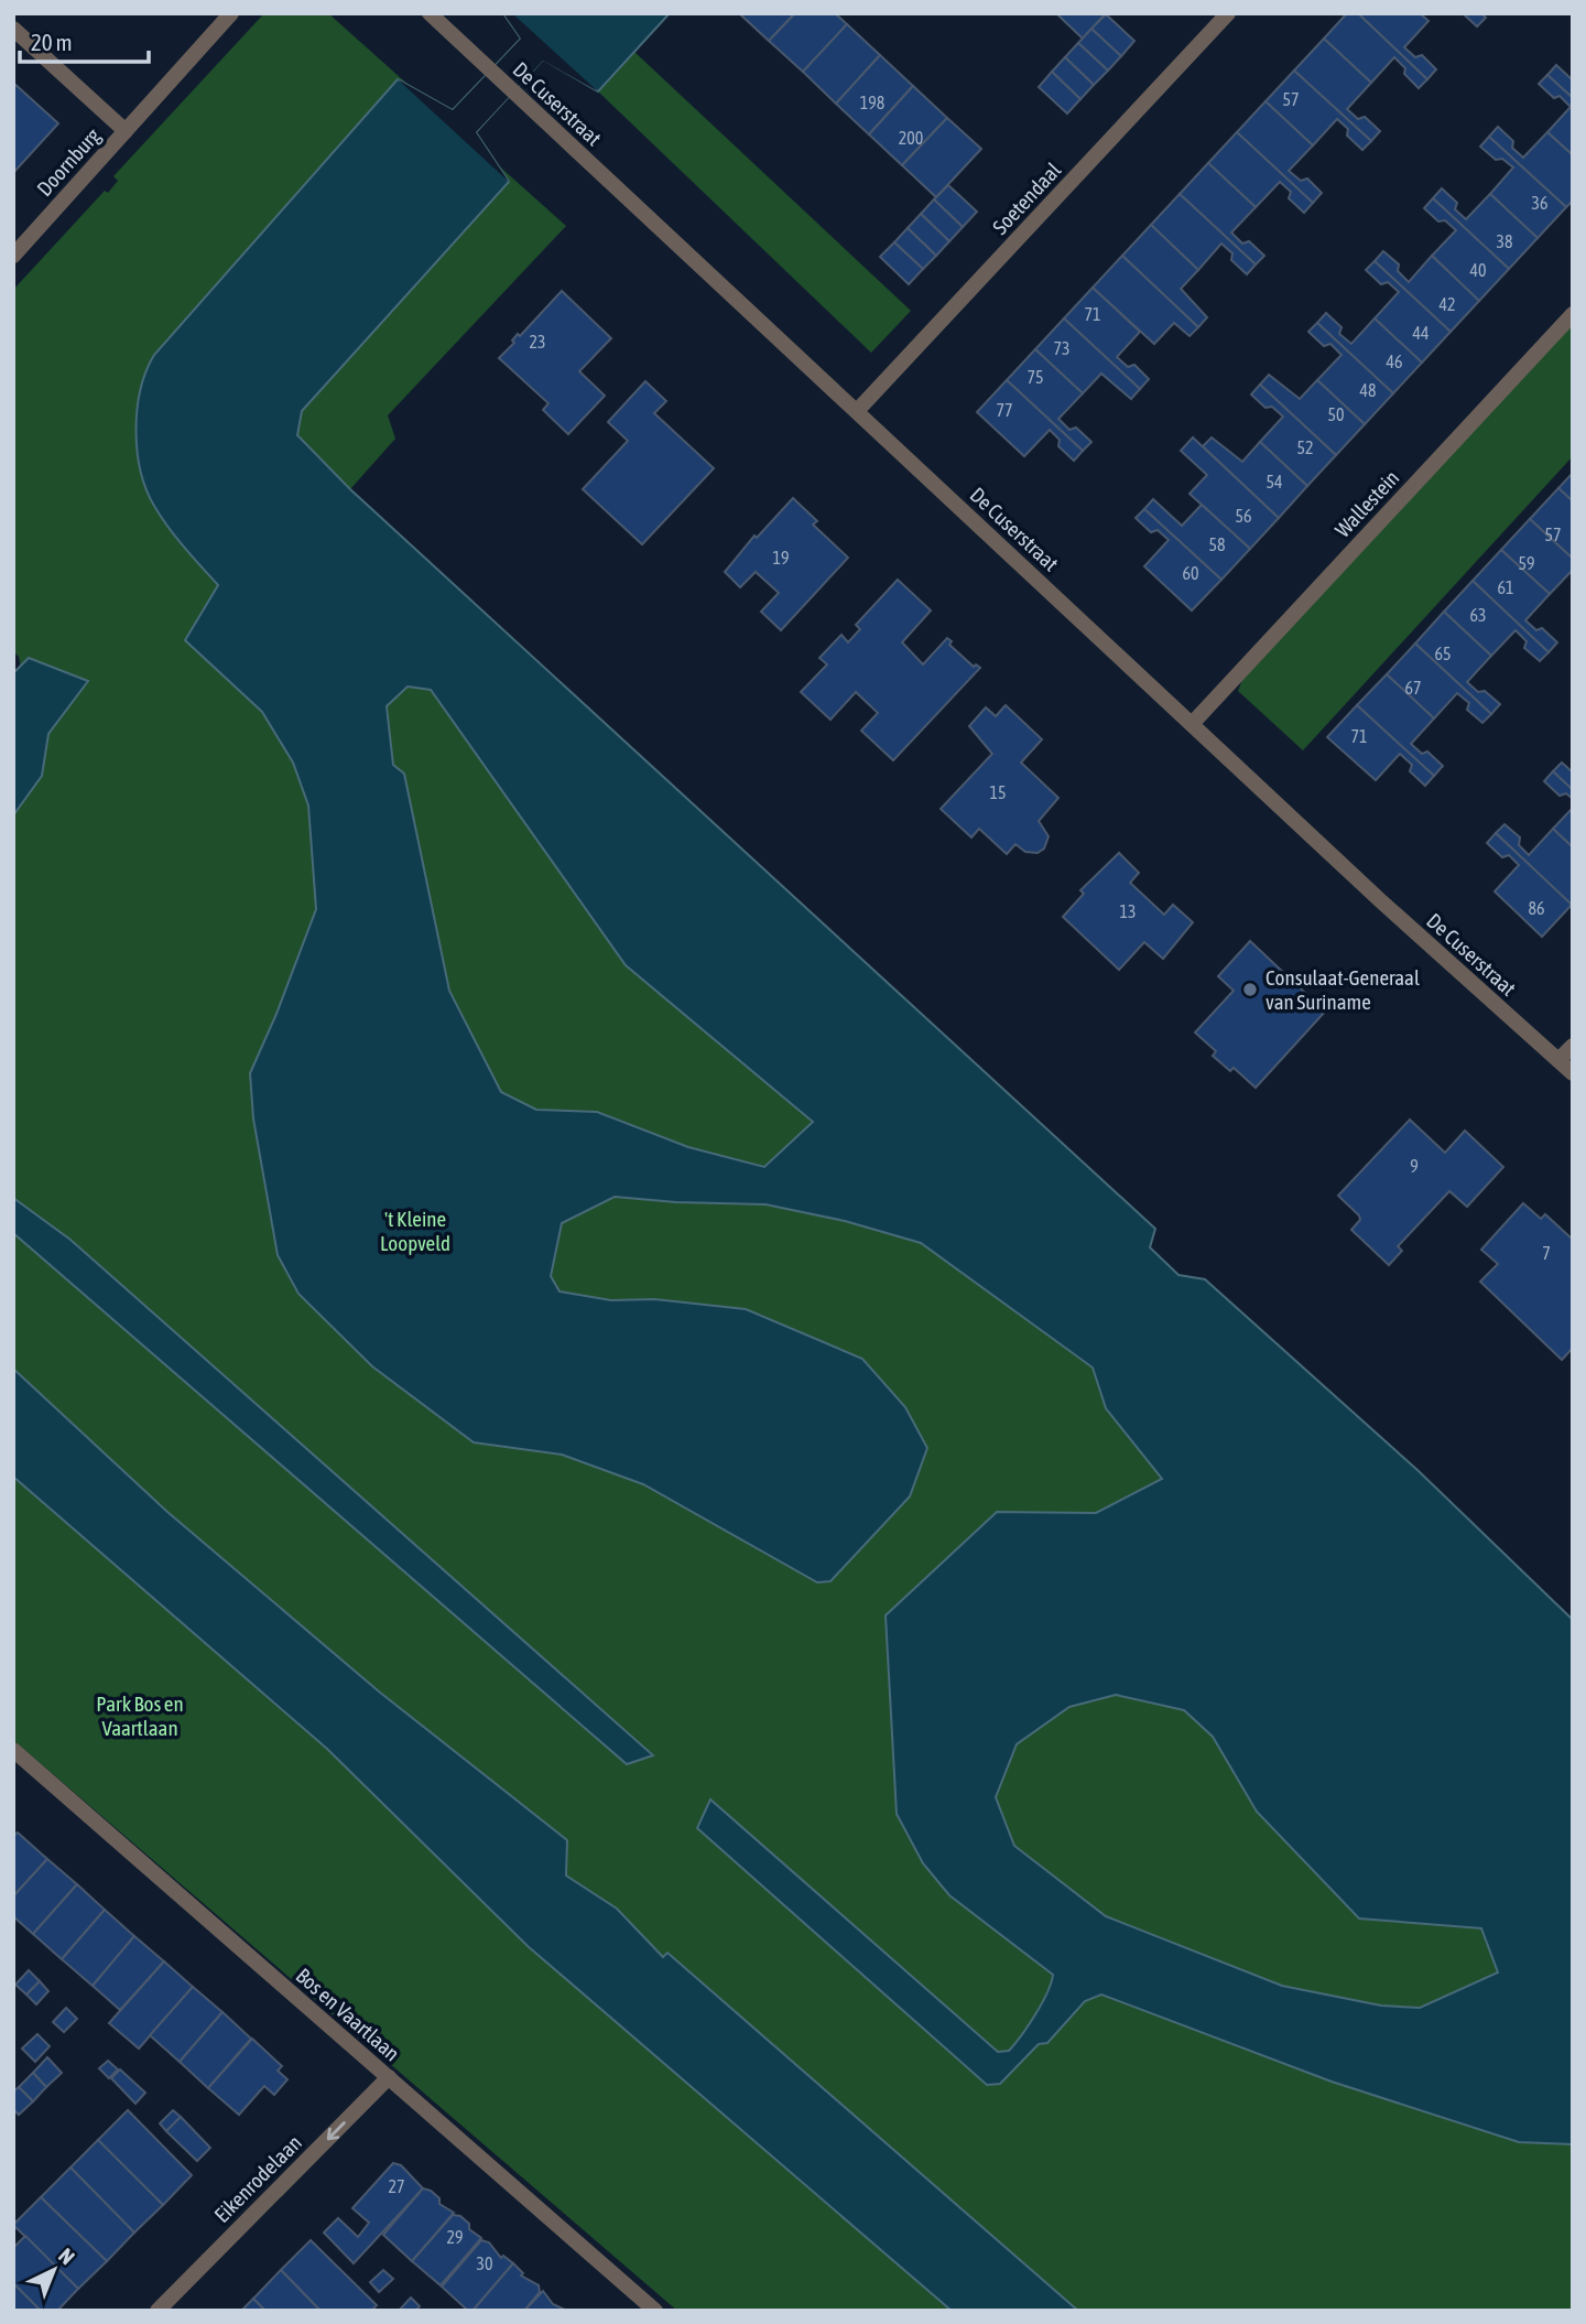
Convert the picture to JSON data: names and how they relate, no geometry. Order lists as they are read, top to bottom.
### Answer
{
  "streets": {
    "street": [
      "De Cuserstraat",
      "Doornburg",
      "Soetendaal",
      "Wallestein",
      "Bos en Vaartlaan",
      "Eikenrodelaan"
    ]
  },
  "crossings": [
    ["De Cuserstraat", "Soetendaal"],
    ["De Cuserstraat", "Wallestein"],
    ["Bos en Vaartlaan", "Eikenrodelaan"]
  ],
  "one_way": ["Eikenrodelaan"],
  "parks": ["'t Kleine Loopveld", "Park Bos en Vaartlaan"],
  "places": ["Consulaat-Generaal van Suriname"],
  "house_numbers": [
    "57",
    "198",
    "200",
    "36",
    "38",
    "40",
    "42",
    "71",
    "44",
    "23",
    "73",
    "46",
    "75",
    "48",
    "77",
    "50",
    "52",
    "54",
    "56",
    "57",
    "58",
    "19",
    "59",
    "60",
    "61",
    "63",
    "65",
    "67",
    "71",
    "15",
    "86",
    "13",
    "9",
    "7",
    "27",
    "29",
    "30"
  ],
  "scale_bar": "20 m",
  "north": "top right"
}
